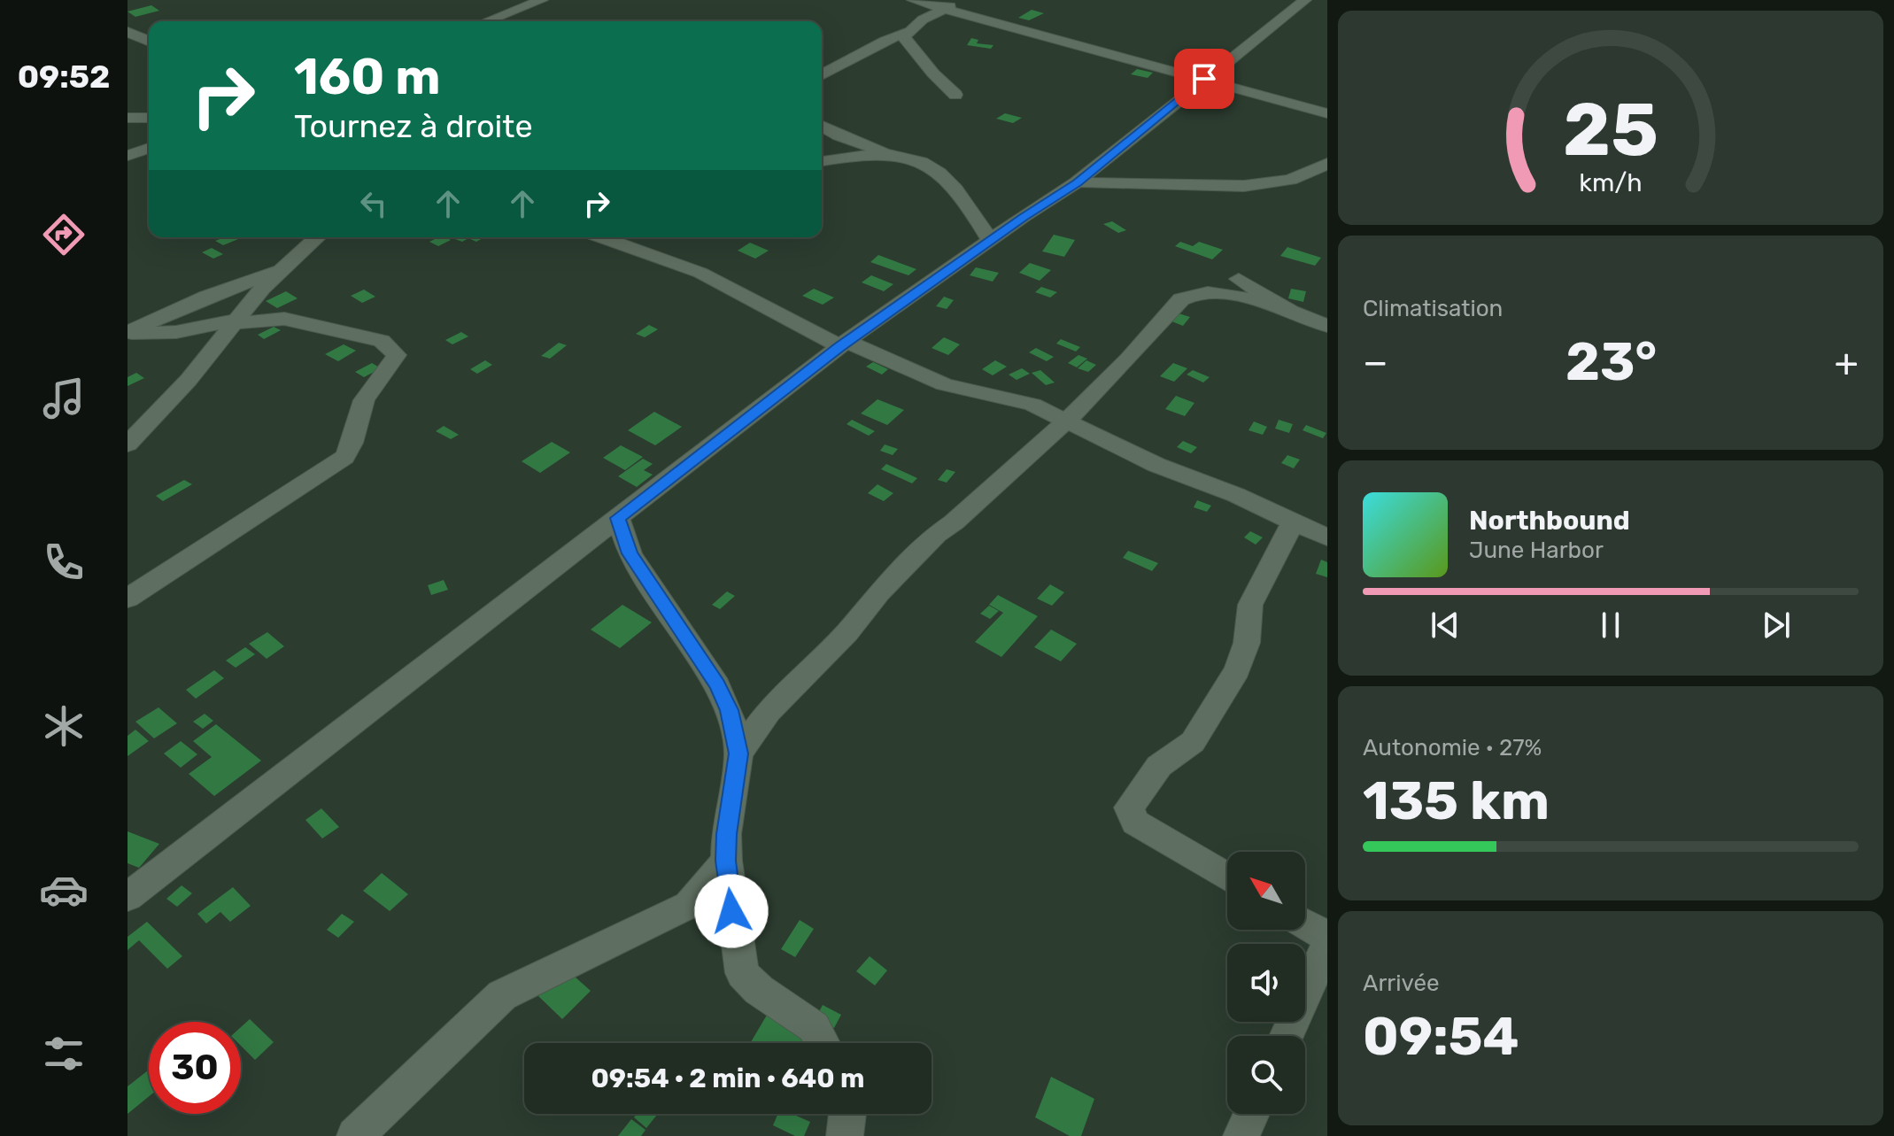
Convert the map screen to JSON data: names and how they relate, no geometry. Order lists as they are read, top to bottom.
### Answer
{
  "north": "top left",
  "page": {
    "tabs": "09:52",
    "turn": ["160 m", "Tournez à droite"],
    "tile": [
      "Climatisation",
      ["Autonomie · 27%", "135 km"],
      ["Arrivée", "09:54"]
    ],
    "heat": ["−", "23°", "+"],
    "song": ["Northbound", "June Harbor"],
    "limit": "30",
    "trip": "09:54 · 2 min · 640 m",
    "gauge": ["25", "km/h"]
  }
}
